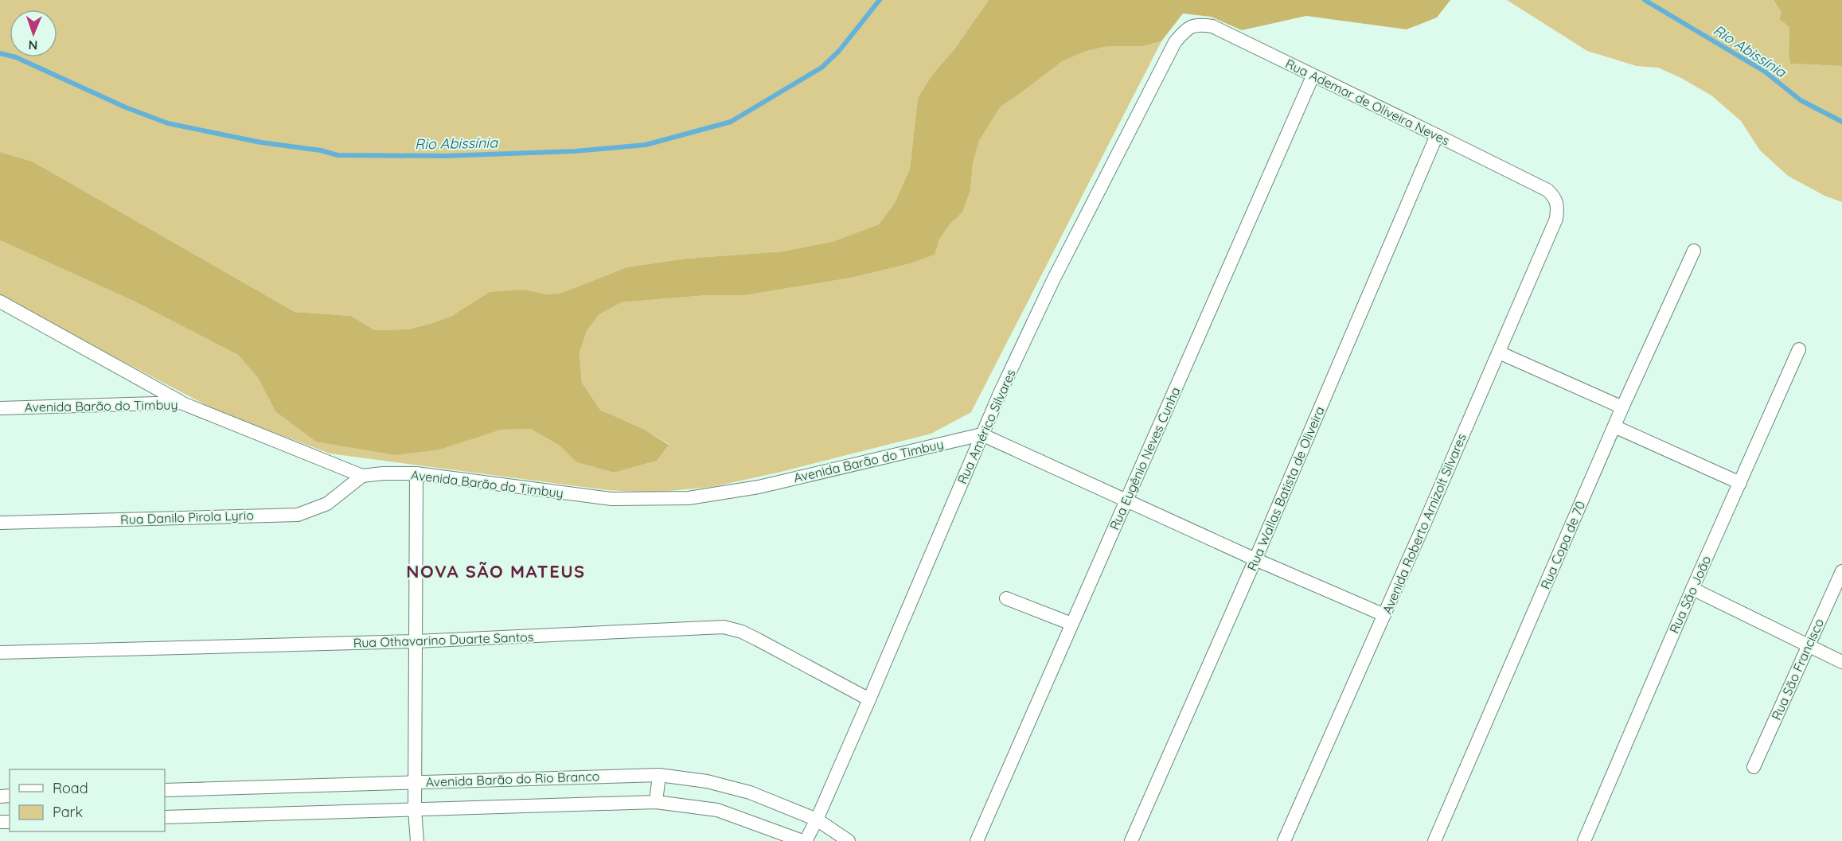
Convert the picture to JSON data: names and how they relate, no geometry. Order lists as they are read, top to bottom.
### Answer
{
  "streets": {
    "street": [
      "Rua Ademar de Oliveira Neves",
      "Avenida Barão do Timbuy",
      "Rua Américo Silvares",
      "Rua Eugênio Neves Cunha",
      "Rua Wallas Batista de Oliveira",
      "Rua Danilo Pirola Lyrio",
      "Avenida Roberto Arnizolt Silvares",
      "Rua Copa de 70",
      "Rua São João",
      "Rua Othavarino Duarte Santos",
      "Rua São Francisco",
      "Avenida Barão do Rio Branco"
    ]
  },
  "crossings": [
    ["Rua Ademar de Oliveira Neves", "Rua Américo Silvares"],
    ["Rua Ademar de Oliveira Neves", "Rua Eugênio Neves Cunha"],
    ["Rua Ademar de Oliveira Neves", "Rua Wallas Batista de Oliveira"],
    ["Rua Ademar de Oliveira Neves", "Avenida Roberto Arnizolt Silvares"],
    ["Avenida Barão do Timbuy", "Rua Américo Silvares"],
    ["Avenida Barão do Timbuy", "Rua Danilo Pirola Lyrio"],
    ["Rua Américo Silvares", "Rua Othavarino Duarte Santos"],
    ["Rua Américo Silvares", "Avenida Barão do Rio Branco"]
  ],
  "districts": ["NOVA SÃO MATEUS"],
  "water": ["Rio Abissínia"],
  "legend": ["Road", "Park"],
  "north": "bottom"
}
